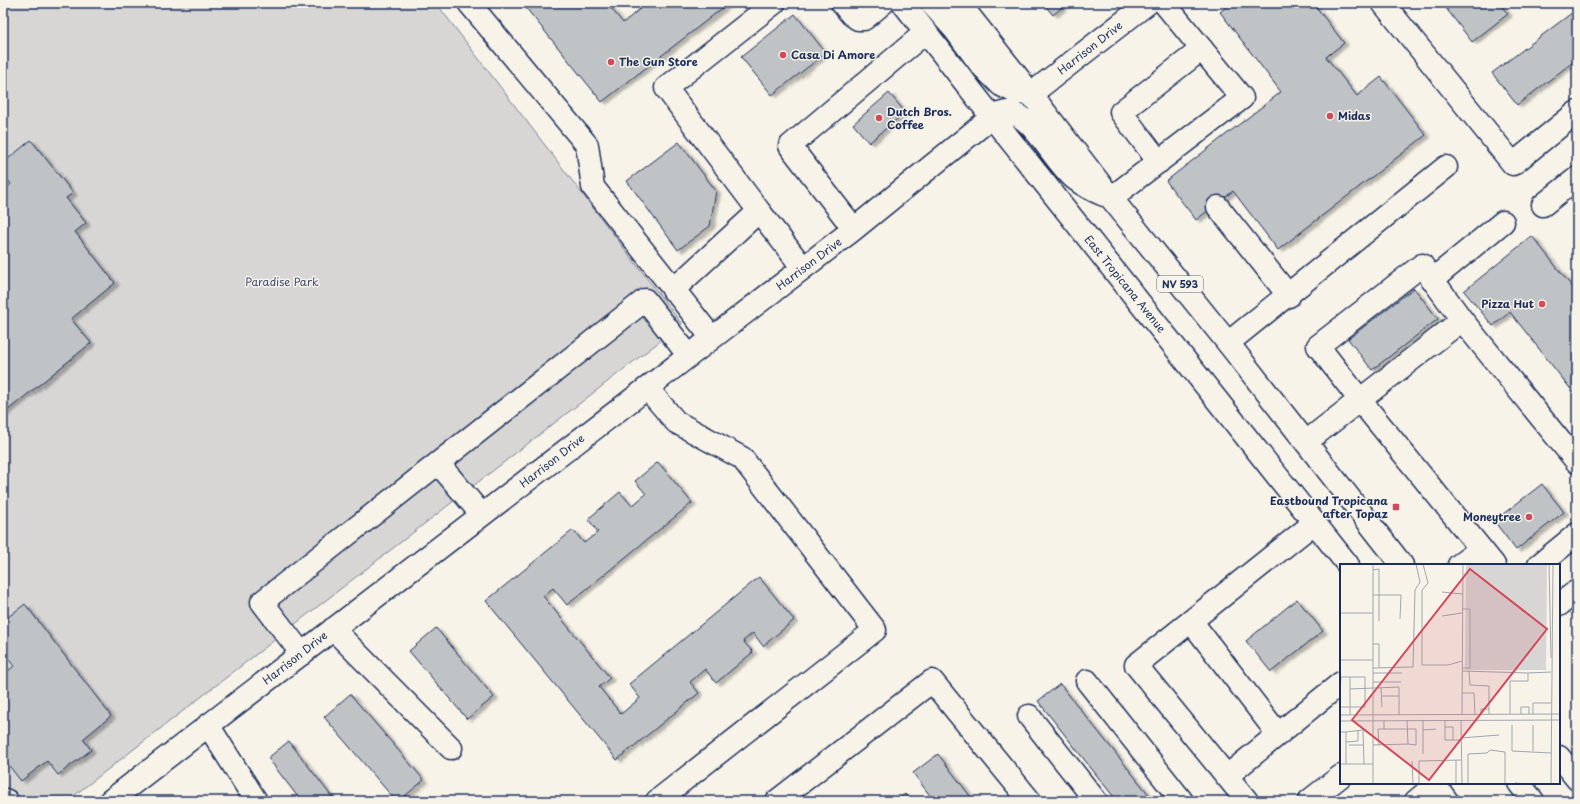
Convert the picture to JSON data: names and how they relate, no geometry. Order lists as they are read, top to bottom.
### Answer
{
  "streets": {
    "main road": ["Harrison Drive", "East Tropicana Avenue", "NV 593"]
  },
  "crossings": [
    ["Harrison Drive", "East Tropicana Avenue"],
    ["Harrison Drive", "NV 593"]
  ],
  "parks": ["Paradise Park"],
  "places": {
    "other": [
      "Casa Di Amore",
      "The Gun Store",
      "Midas",
      "Dutch Bros. Coffee",
      "Pizza Hut",
      "Moneytree"
    ],
    "transit": ["Eastbound Tropicana after Topaz"]
  }
}
